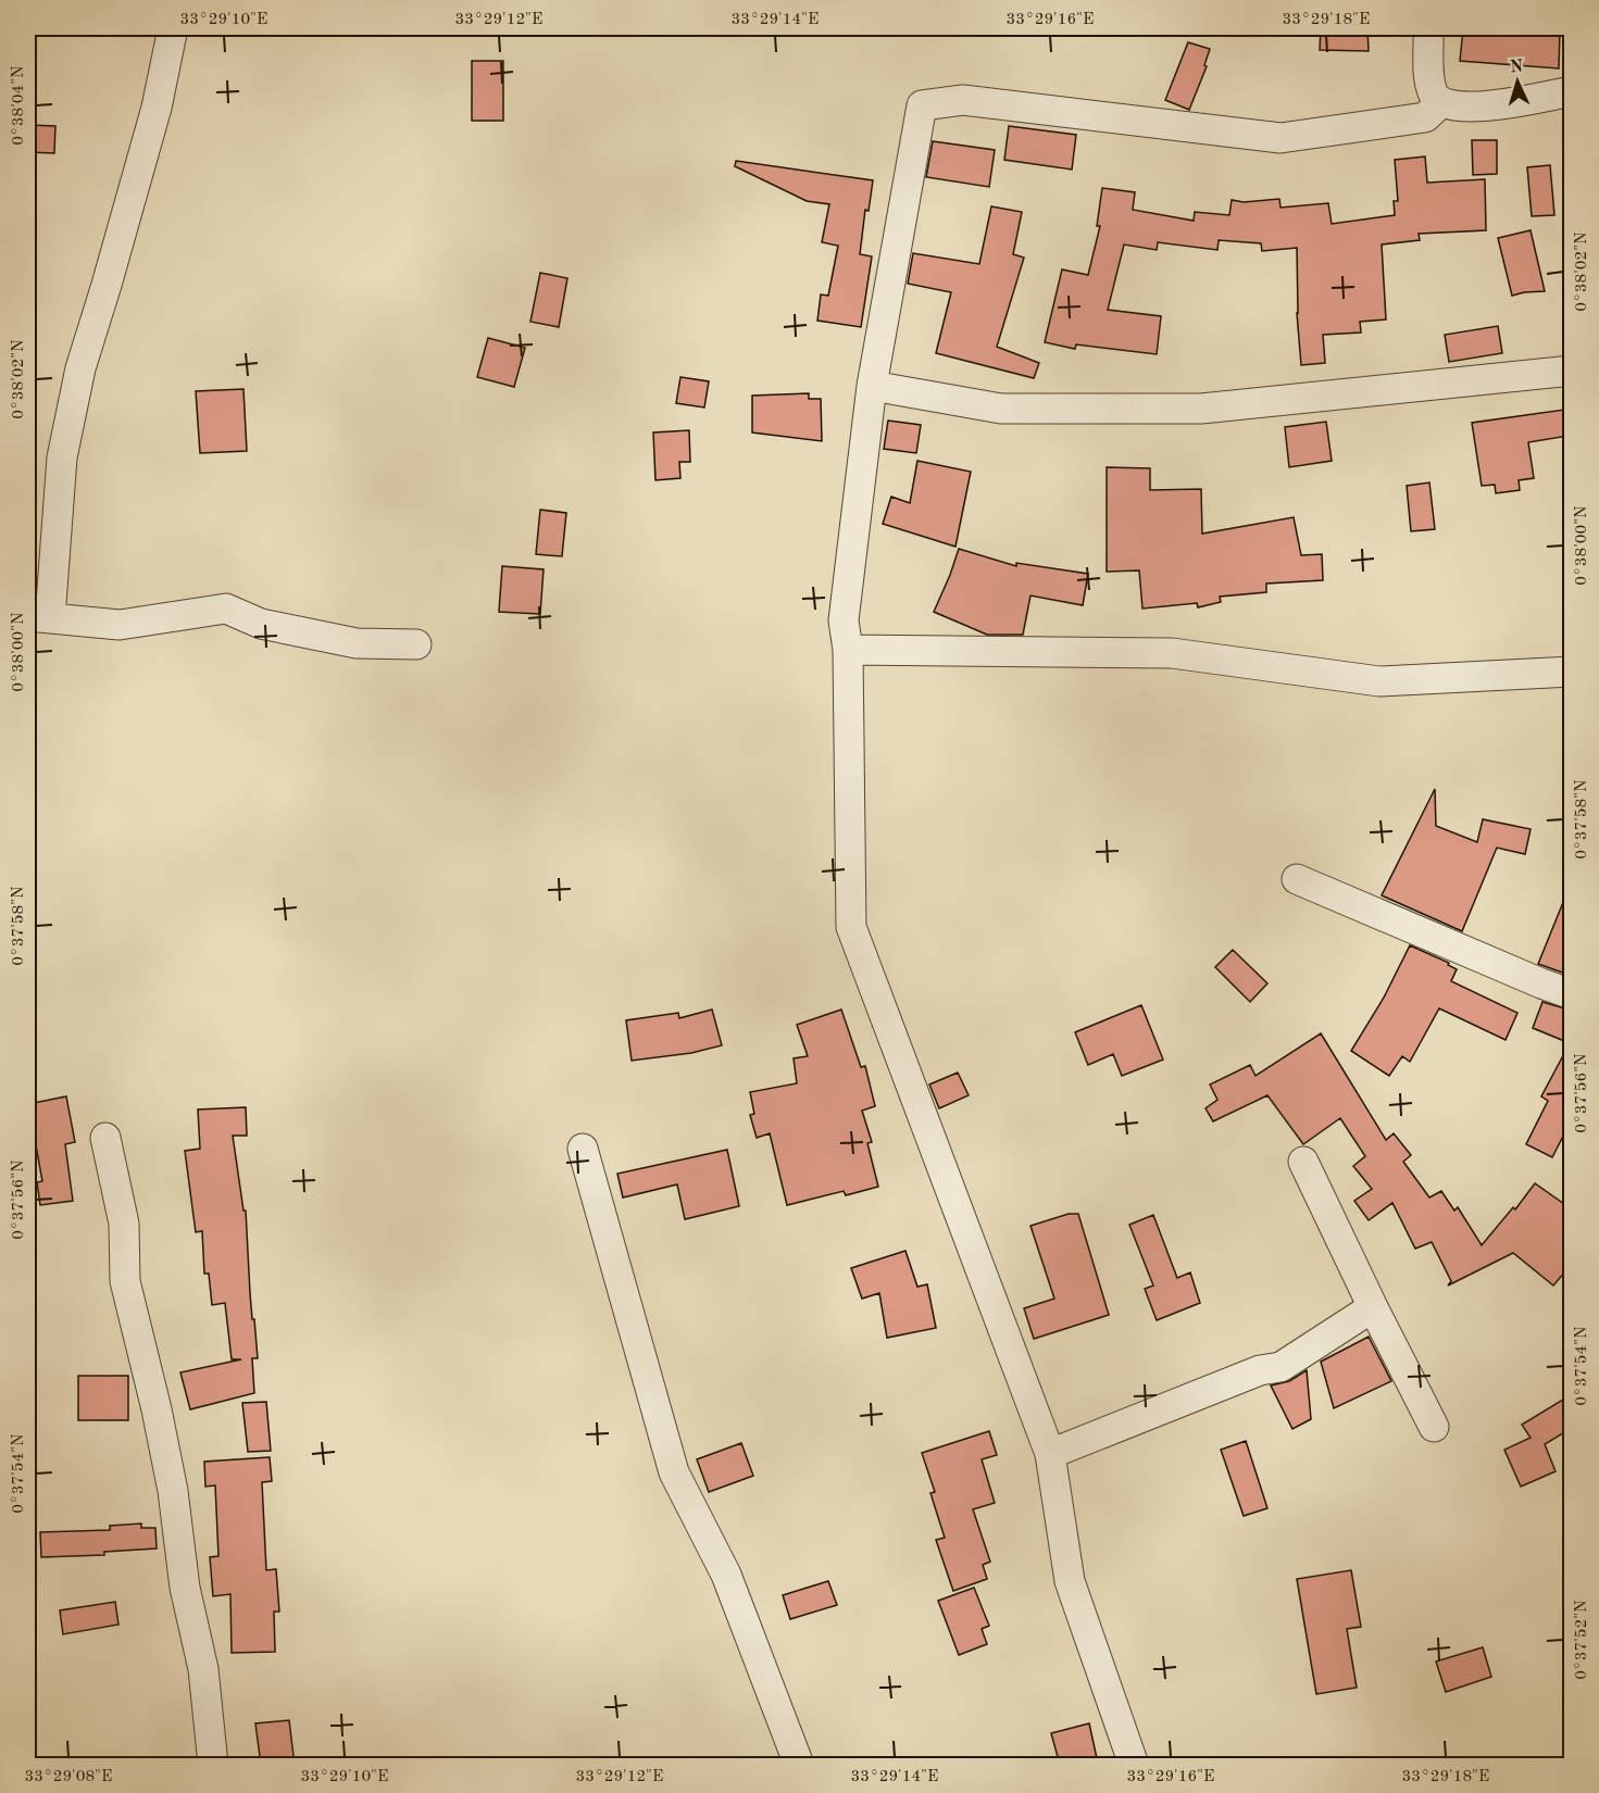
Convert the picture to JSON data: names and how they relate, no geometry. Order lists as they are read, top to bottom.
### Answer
{
  "north": "top",
  "coordinates": [
    "33°29'10\"E",
    "33°29'12\"E",
    "33°29'14\"E",
    "33°29'16\"E",
    "33°29'18\"E",
    "0°38'04\"N",
    "0°38'02\"N",
    "0°38'00\"N",
    "0°37'58\"N",
    "0°37'56\"N",
    "0°37'54\"N",
    "0°37'52\"N",
    "33°29'08\"E"
  ]
}
